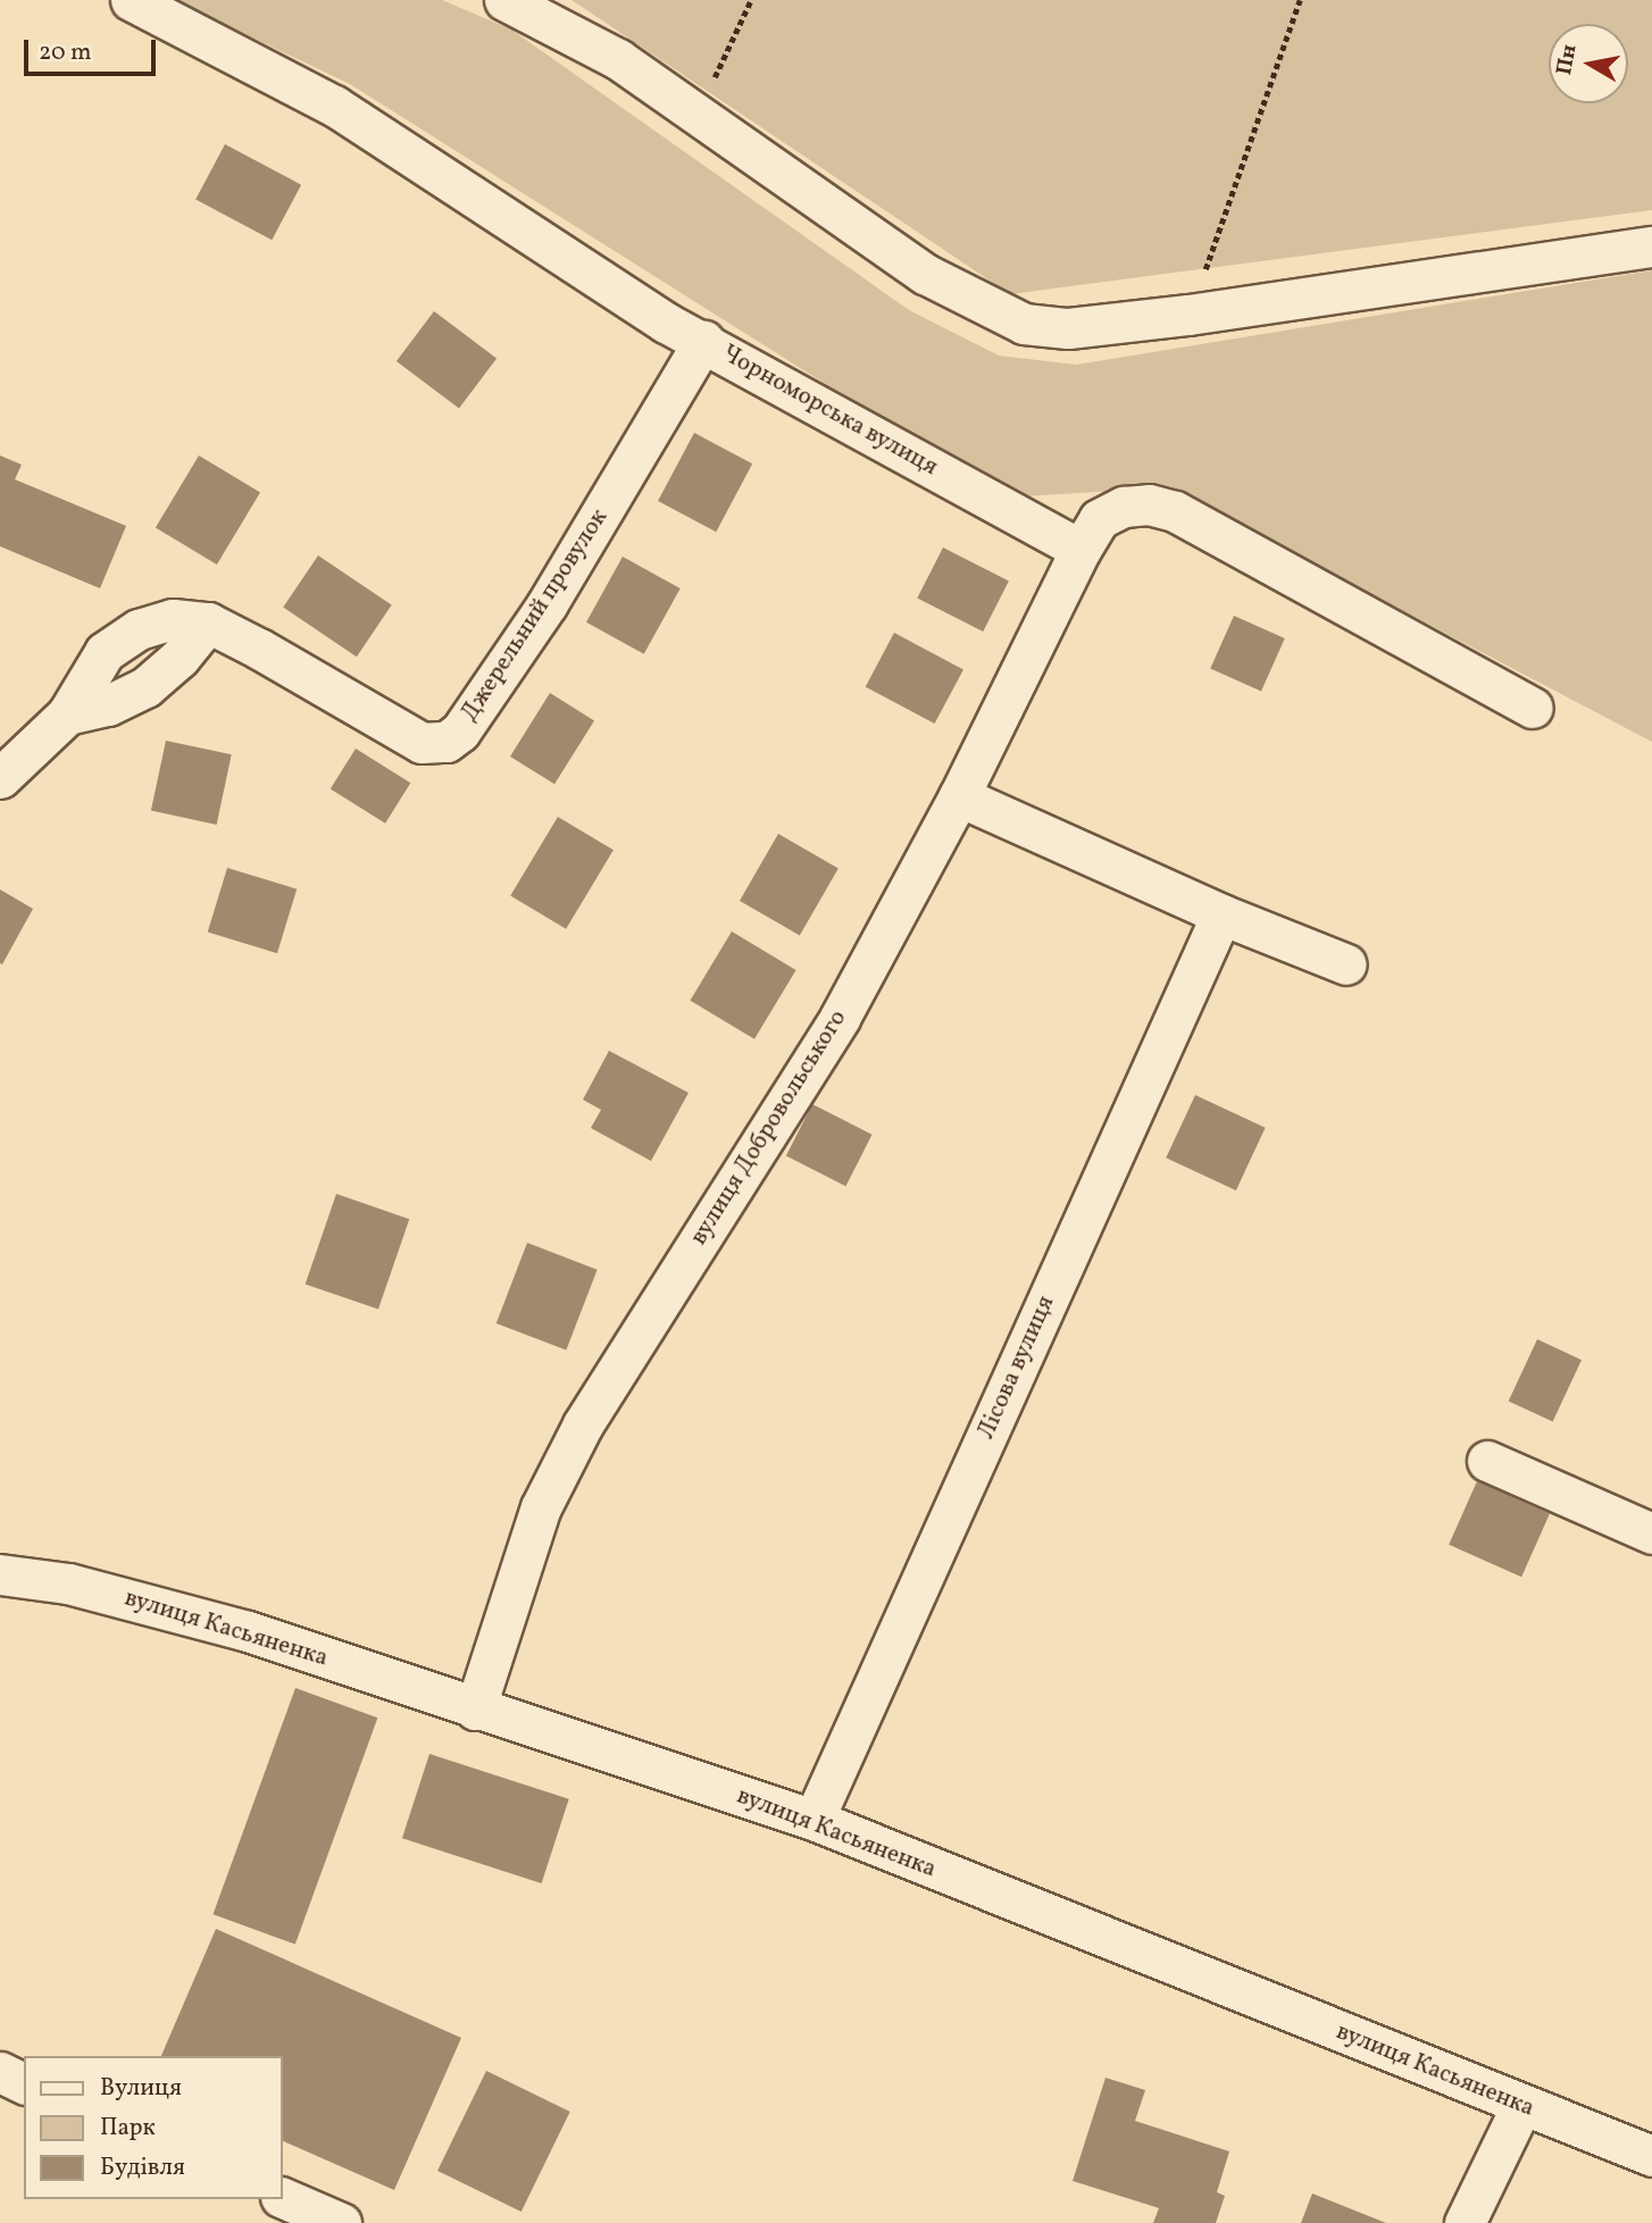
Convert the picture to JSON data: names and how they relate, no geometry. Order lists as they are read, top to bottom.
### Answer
{
  "streets": {
    "street": [
      "Чорноморська вулиця",
      "Джерельний провулок",
      "вулиця Добровольського",
      "Лісова вулиця",
      "вулиця Касьяненка"
    ]
  },
  "crossings": [
    ["Чорноморська вулиця", "Джерельний провулок"],
    ["Чорноморська вулиця", "вулиця Добровольського"],
    ["вулиця Добровольського", "вулиця Касьяненка"],
    ["Лісова вулиця", "вулиця Касьяненка"]
  ],
  "legend": ["Вулиця", "Парк", "Будівля"],
  "scale_bar": "20 m",
  "north": "left"
}
